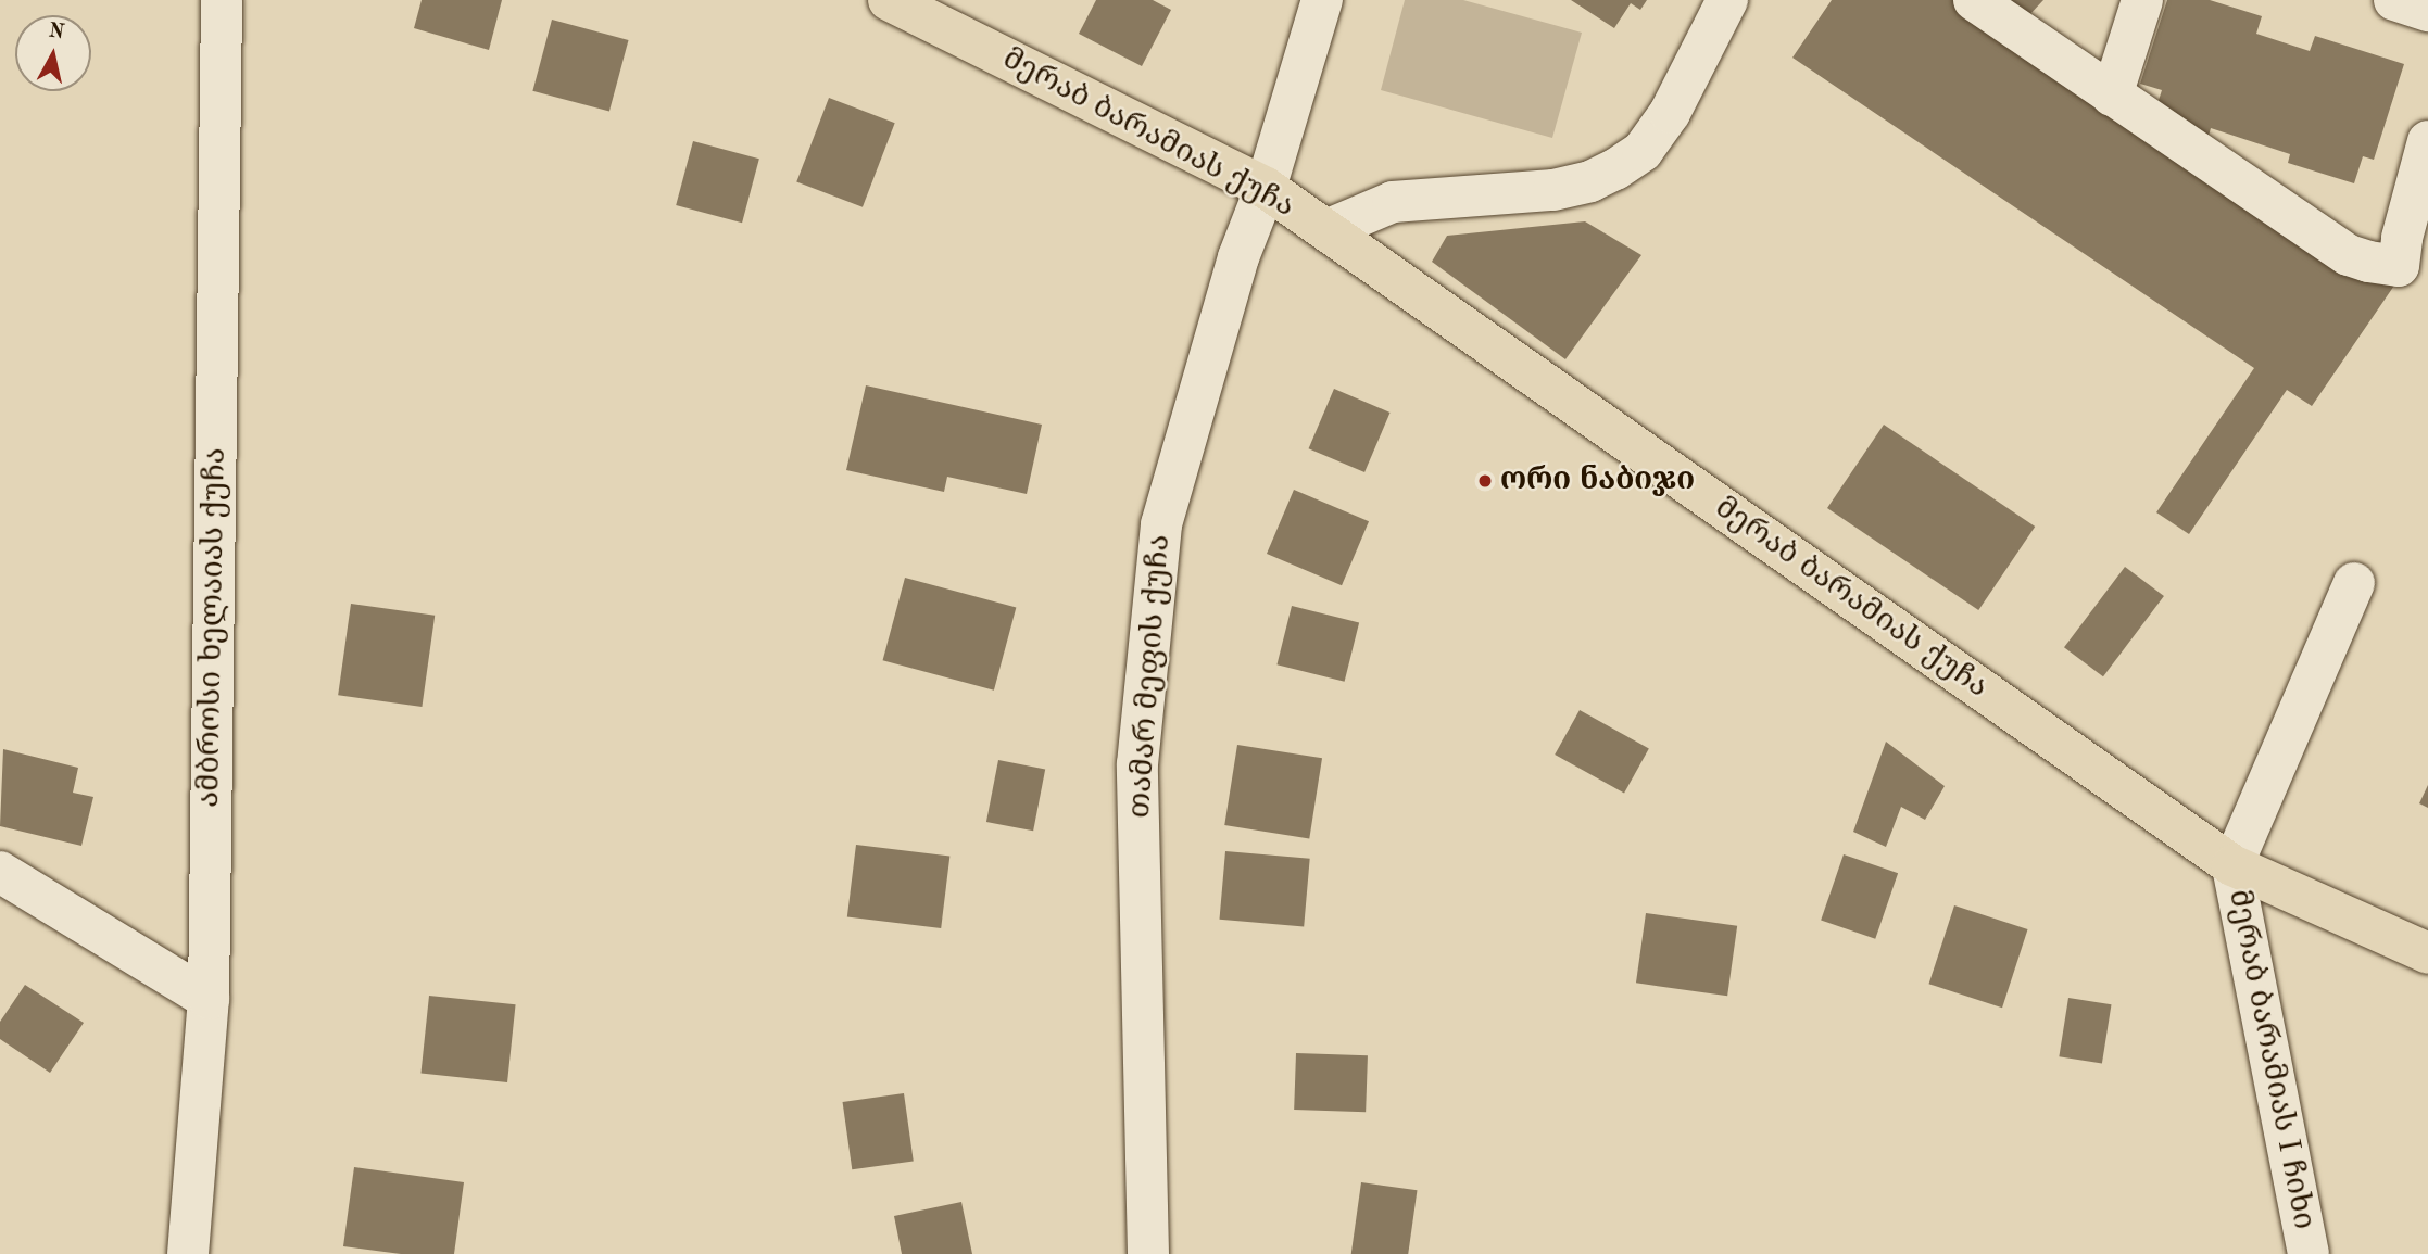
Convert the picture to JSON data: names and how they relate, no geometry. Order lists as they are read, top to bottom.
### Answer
{
  "streets": {
    "main road": ["მერაბ ბარამიას ქუჩა"],
    "street": ["ამბროსი ხელაიას ქუჩა", "თამარ მეფის ქუჩა", "მერაბ ბარამიას I ჩიხი"]
  },
  "crossings": [
    ["მერაბ ბარამიას ქუჩა", "თამარ მეფის ქუჩა"],
    ["მერაბ ბარამიას ქუჩა", "მერაბ ბარამიას I ჩიხი"]
  ],
  "places": ["ორი ნაბიჯი"],
  "north": "top"
}
